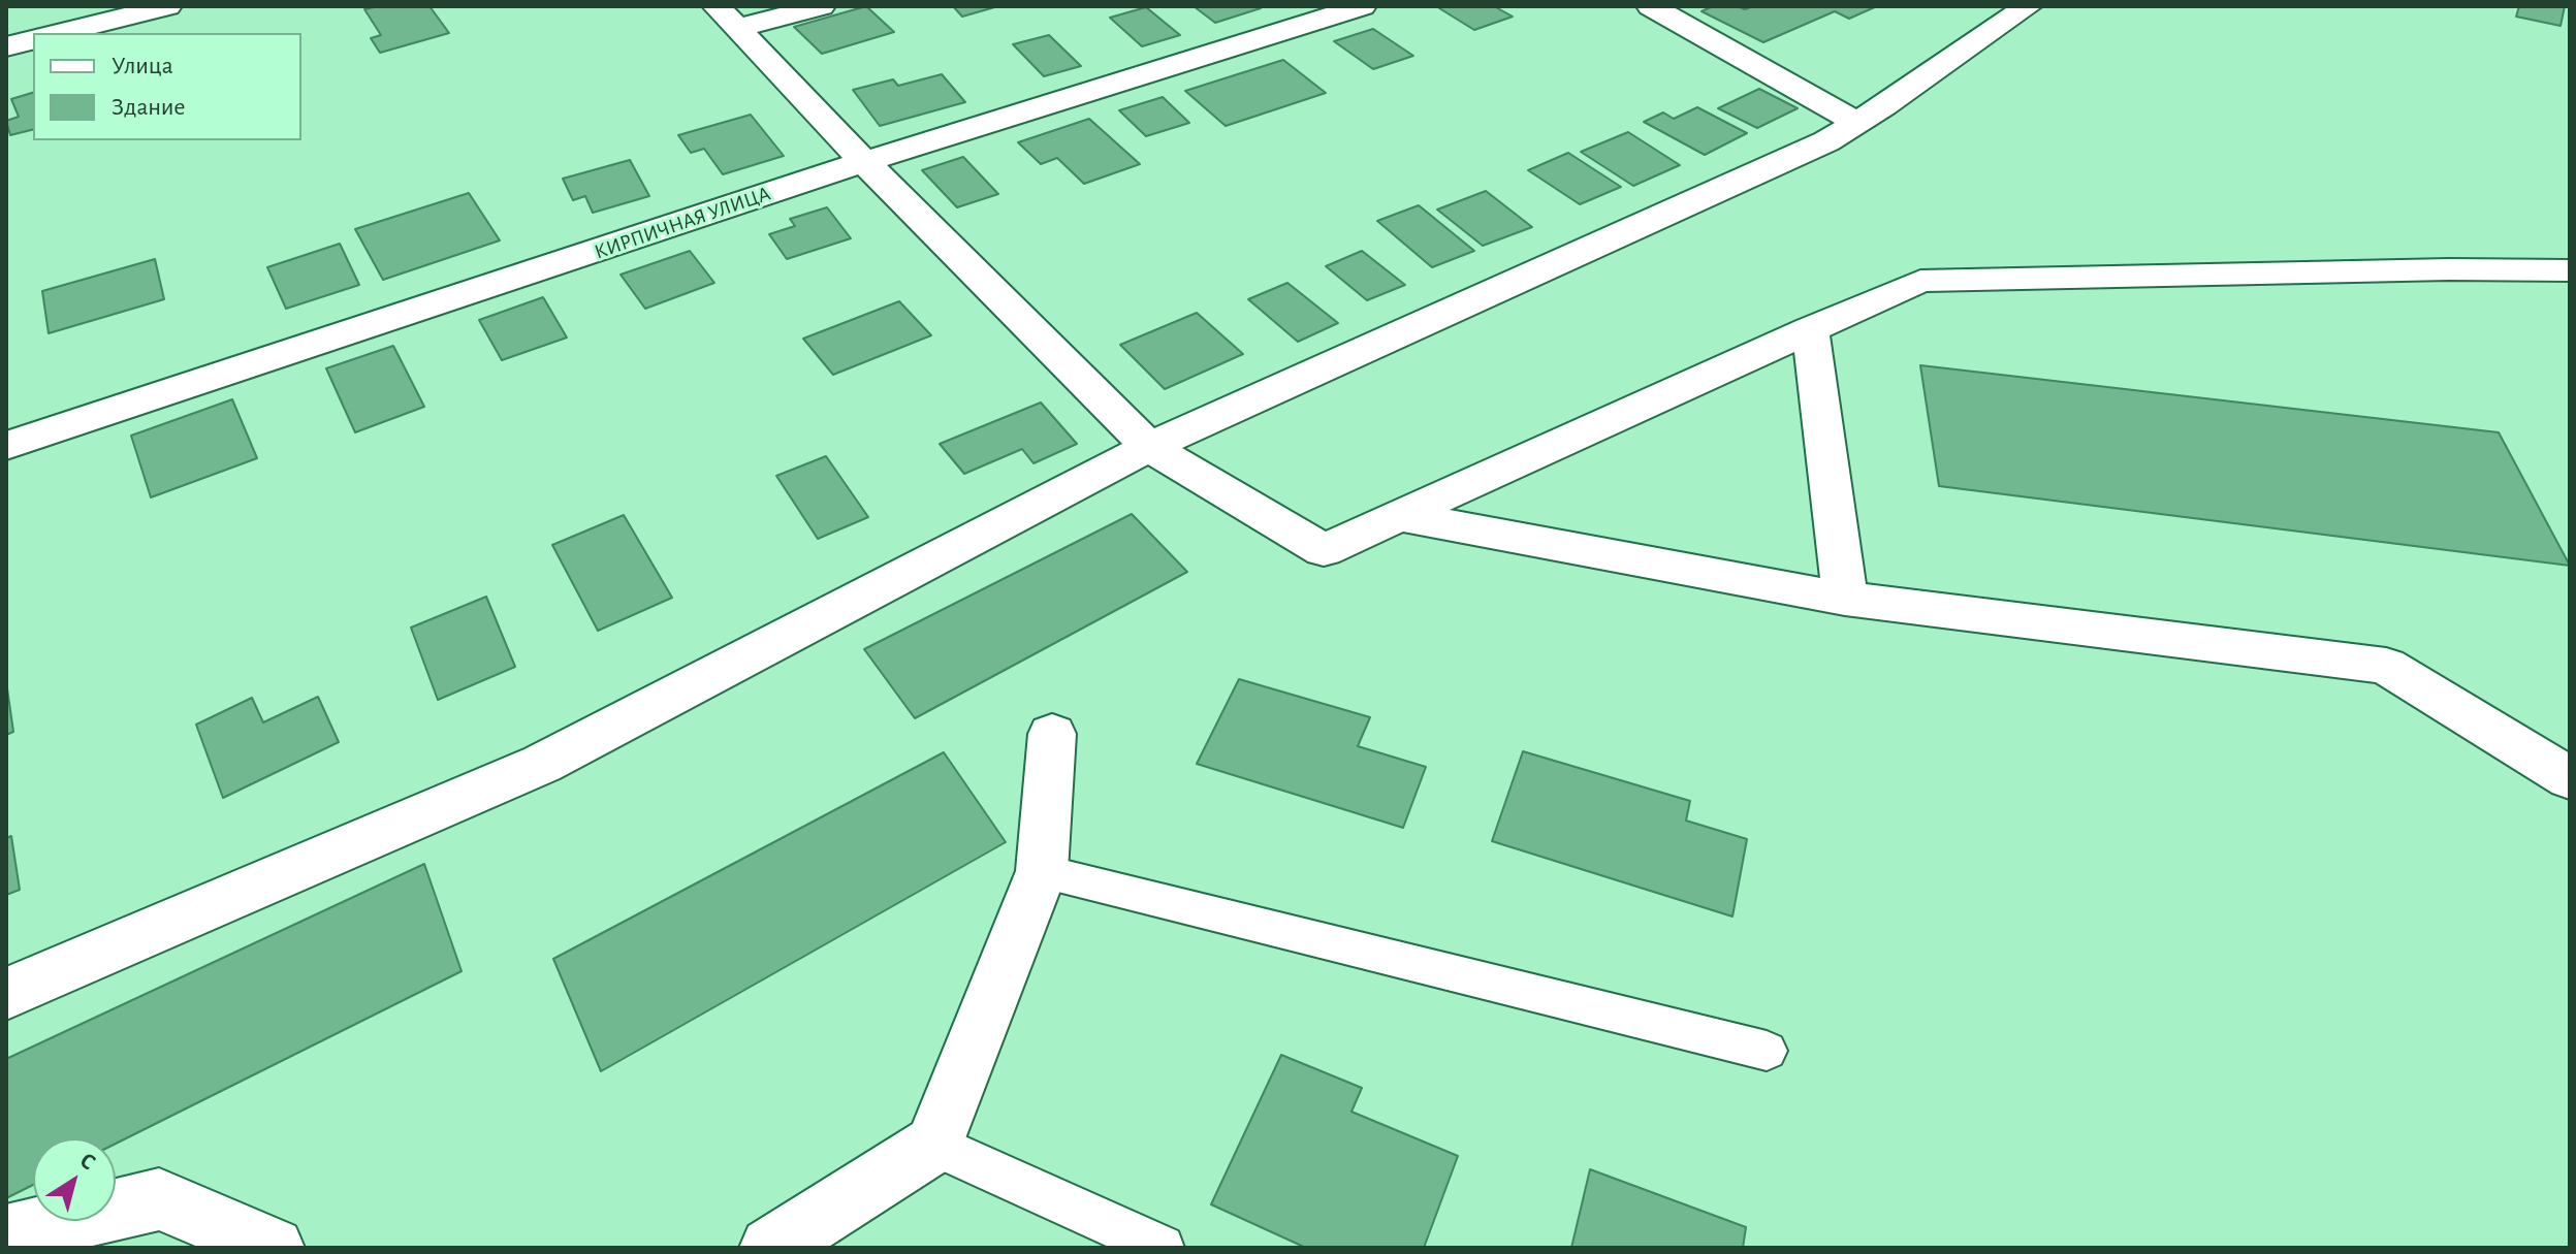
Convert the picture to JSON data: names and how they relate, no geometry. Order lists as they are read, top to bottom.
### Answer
{
  "streets": {
    "street": ["КИРПИЧНАЯ УЛИЦА"]
  },
  "legend": ["Улица", "Здание"],
  "north": "top right"
}
